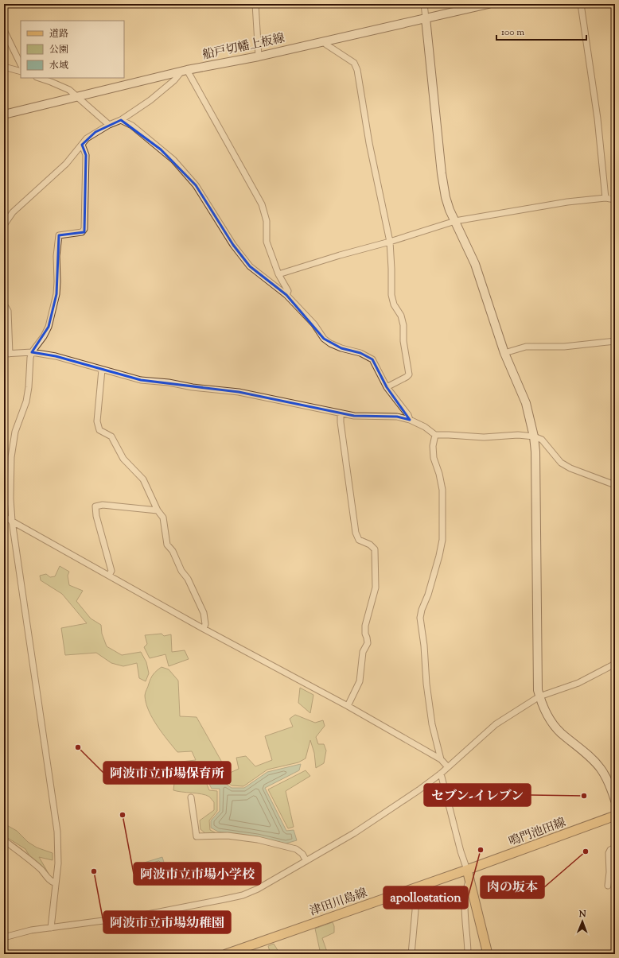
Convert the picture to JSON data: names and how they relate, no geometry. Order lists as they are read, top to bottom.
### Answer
{
  "streets": {
    "main road": ["鳴門池田線", "津田川島線"],
    "street": ["船戸切幡上板線"]
  },
  "crossings": [
    ["鳴門池田線", "津田川島線"]
  ],
  "places": [
    "阿波市立市場保育所",
    "セブン-イレブン",
    "阿波市立市場小学校",
    "apollostation",
    "肉の坂本",
    "阿波市立市場幼稚園"
  ],
  "legend": ["道路", "公園", "水域"],
  "scale_bar": "100 m",
  "north": "top"
}
